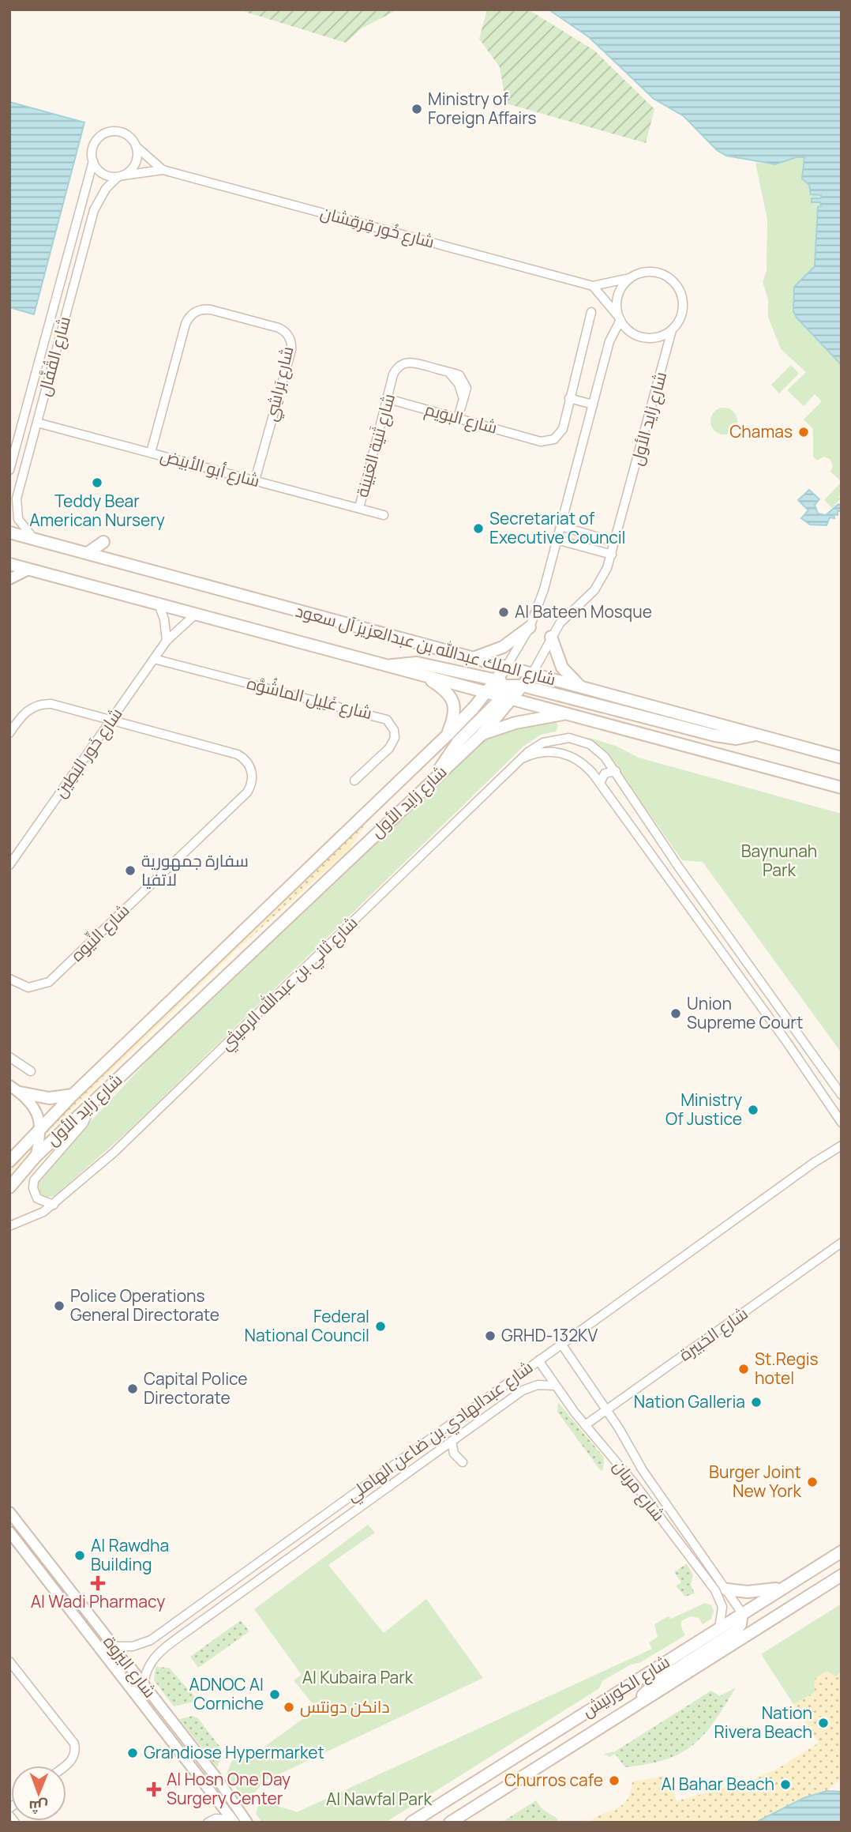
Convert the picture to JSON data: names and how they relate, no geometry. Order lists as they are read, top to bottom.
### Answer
{
  "streets": {
    "main road": ["شارع زايد الأول", "شارع الملك عبدالله بن عبدالعزيز آل سعود", "شارع الكورنيش"],
    "street": [
      "شارع خُور قِرقِشان",
      "شارع القُفَّال",
      "شارع بَراشِي",
      "شارع البوَيم",
      "شارع ثَنية الغبَينة",
      "شارع أبو الأبيَض",
      "شارع غَلِيل الماشُوَّه",
      "شارع خَور البَطِين",
      "شارع النِّيوه",
      "شارع ثاني بن عبدالله الرميثي",
      "شارع الخبيرة",
      "شارع عبدالهادي بن ضاعن الهاملي",
      "شارع مربان",
      "شارع اليَزوة"
    ]
  },
  "crossings": [
    ["شارع خُور قِرقِشان", "شارع القُفَّال"],
    ["شارع خُور قِرقِشان", "شارع زايد الأول"],
    ["شارع القُفَّال", "شارع أبو الأبيَض"],
    ["شارع القُفَّال", "شارع الملك عبدالله بن عبدالعزيز آل سعود"],
    ["شارع بَراشِي", "شارع أبو الأبيَض"],
    ["شارع البوَيم", "شارع ثَنية الغبَينة"],
    ["شارع زايد الأول", "شارع الملك عبدالله بن عبدالعزيز آل سعود"],
    ["شارع ثَنية الغبَينة", "شارع أبو الأبيَض"],
    ["شارع الملك عبدالله بن عبدالعزيز آل سعود", "شارع خَور البَطِين"],
    ["شارع غَلِيل الماشُوَّه", "شارع خَور البَطِين"],
    ["شارع خَور البَطِين", "شارع النِّيوه"],
    ["شارع الخبيرة", "شارع مربان"],
    ["شارع عبدالهادي بن ضاعن الهاملي", "شارع مربان"],
    ["شارع عبدالهادي بن ضاعن الهاملي", "شارع اليَزوة"],
    ["شارع مربان", "شارع الكورنيش"]
  ],
  "parks": ["Baynunah Park", "Al Kubaira Park", "Al Nawfal Park"],
  "places": {
    "other": [
      "Ministry of Foreign Affairs",
      "Chamas",
      "Teddy Bear American Nursery",
      "Secretariat of Executive Council",
      "Al Bateen Mosque",
      "سفارة جمهورية لاتفيا",
      "Union Supreme Court",
      "Ministry Of Justice",
      "Police Operations General Directorate",
      "Federal National Council",
      "GRHD-132KV",
      "St.Regis hotel",
      "Capital Police Directorate",
      "Nation Galleria",
      "Burger Joint New York",
      "Al Rawdha Building",
      "ADNOC Al Corniche",
      "دانكن دونتس",
      "Nation Rivera Beach",
      "Grandiose Hypermarket",
      "Churros cafe",
      "Al Bahar Beach"
    ],
    "health": ["Al Wadi Pharmacy", "Al Hosn One Day Surgery Center"]
  },
  "north": "bottom"
}
